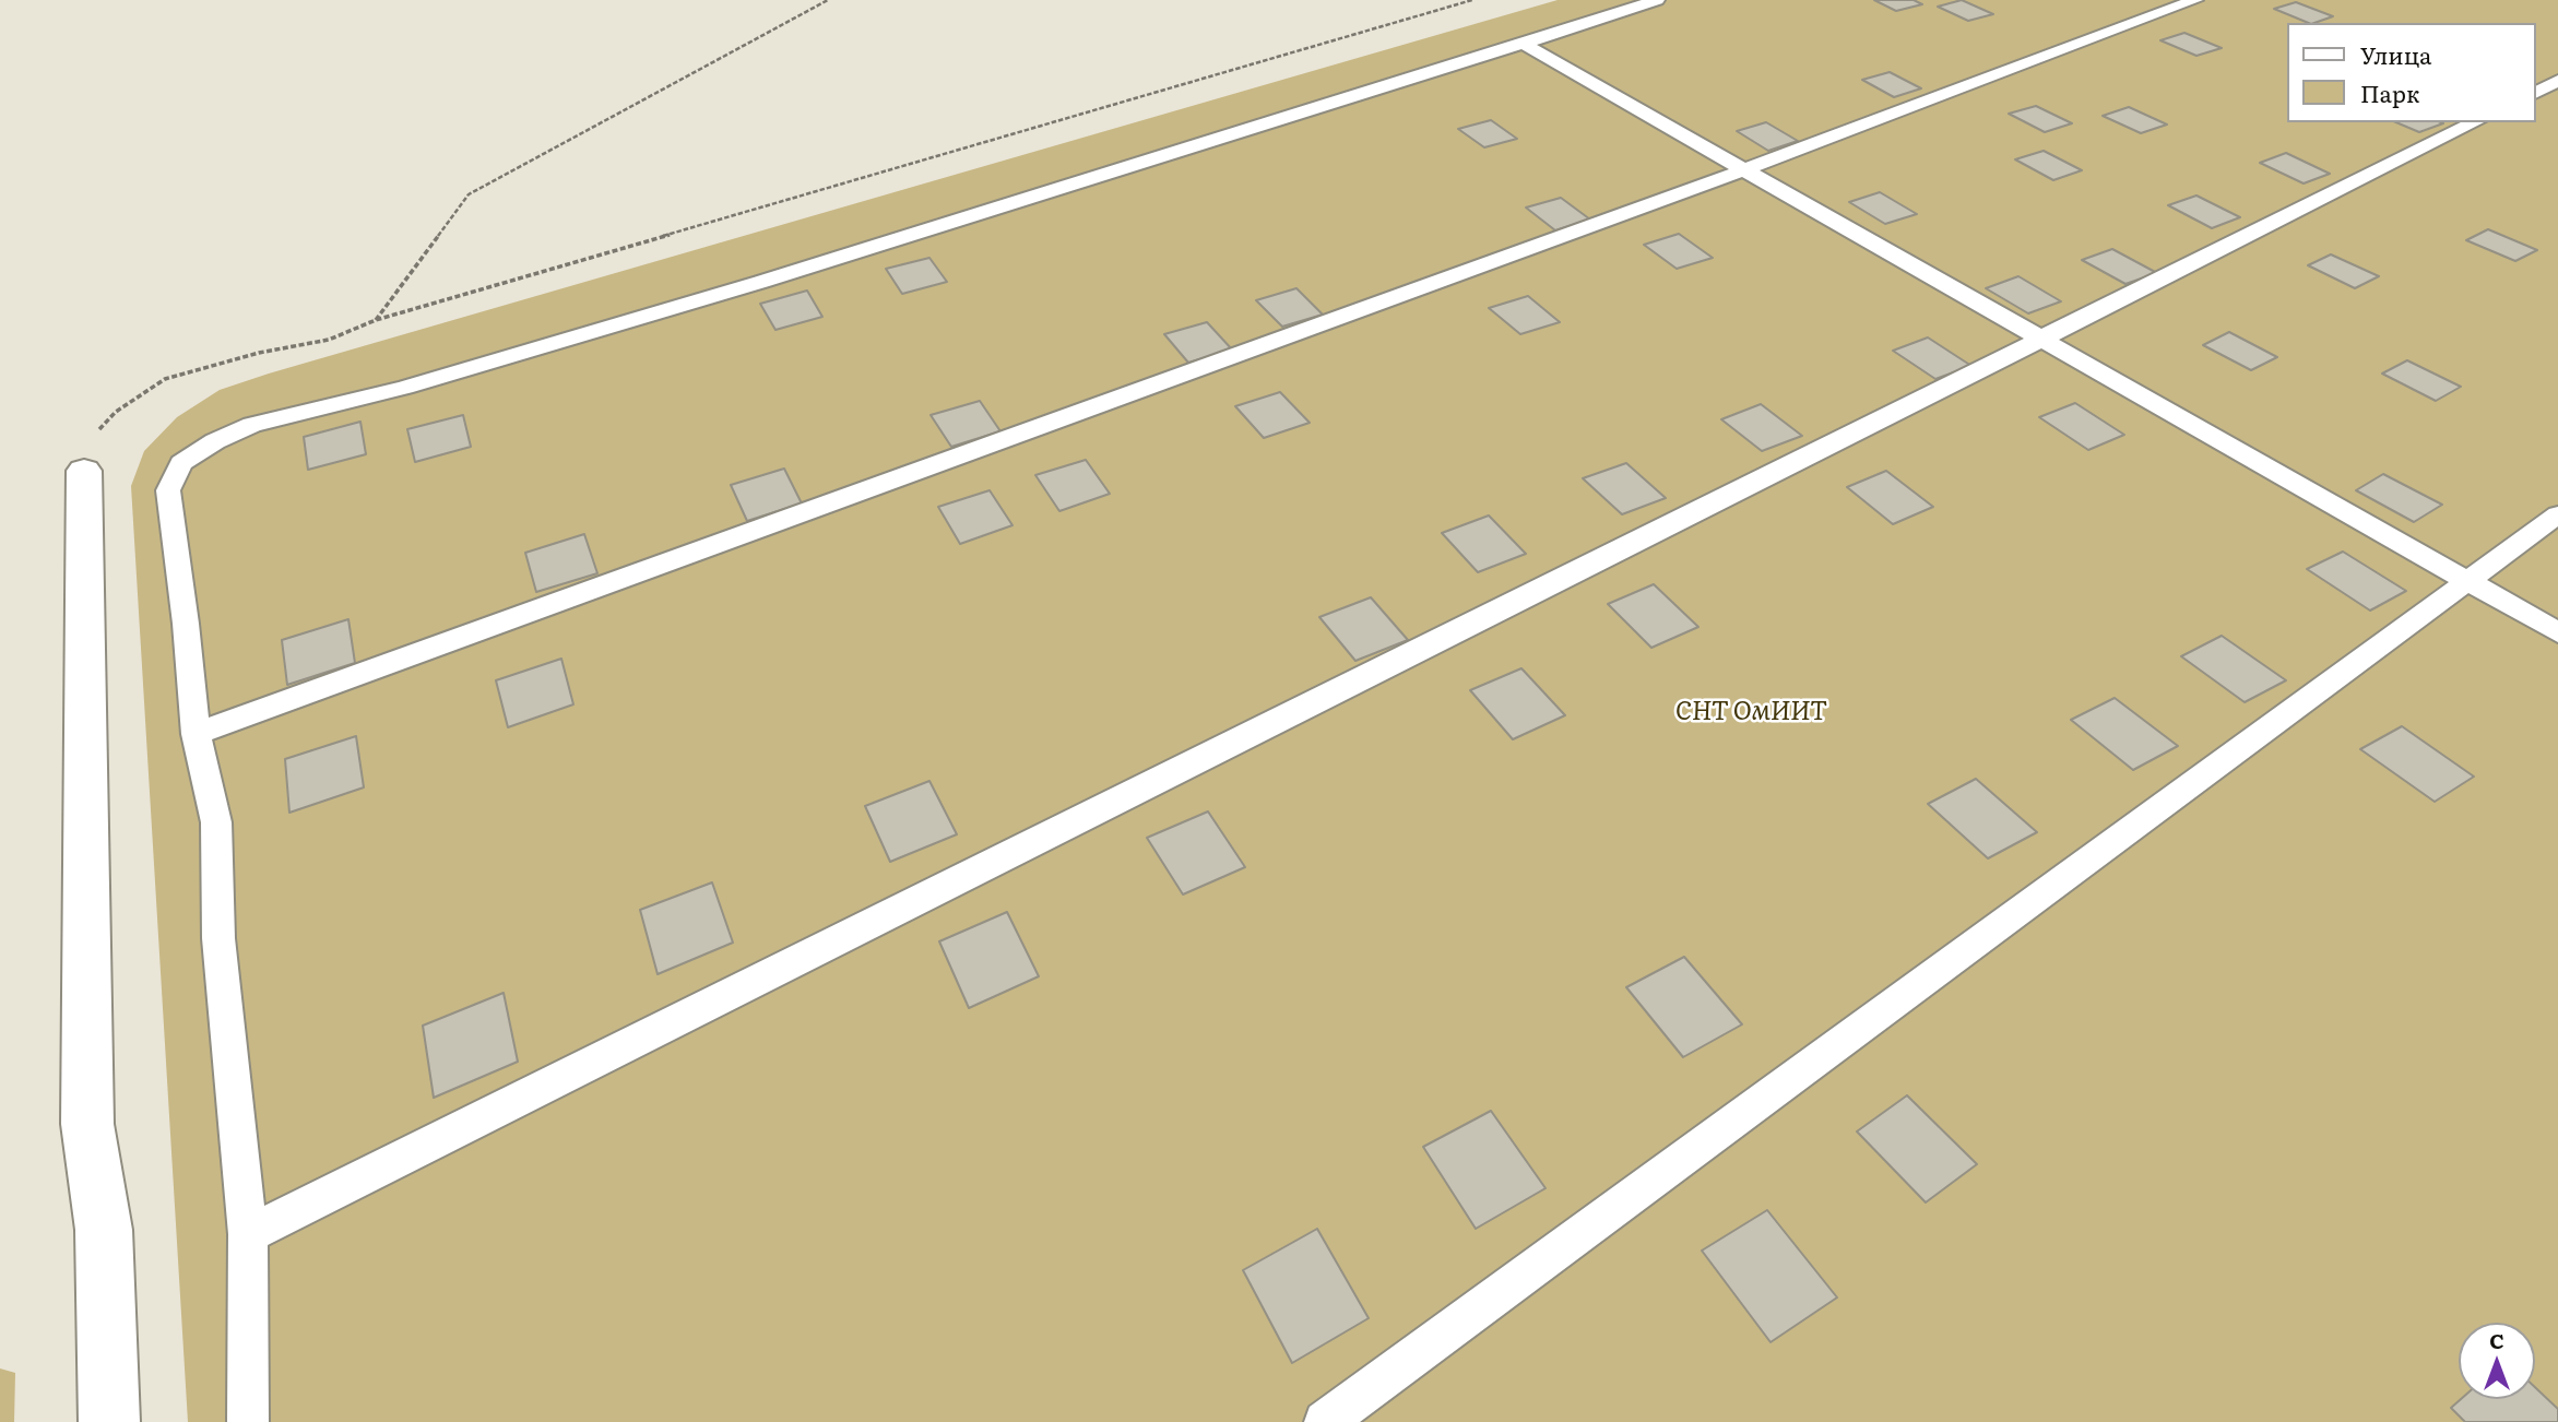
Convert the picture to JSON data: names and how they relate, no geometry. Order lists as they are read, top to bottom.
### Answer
{
  "parks": ["СНТ ОмИИТ"],
  "legend": ["Улица", "Парк"],
  "north": "top"
}
